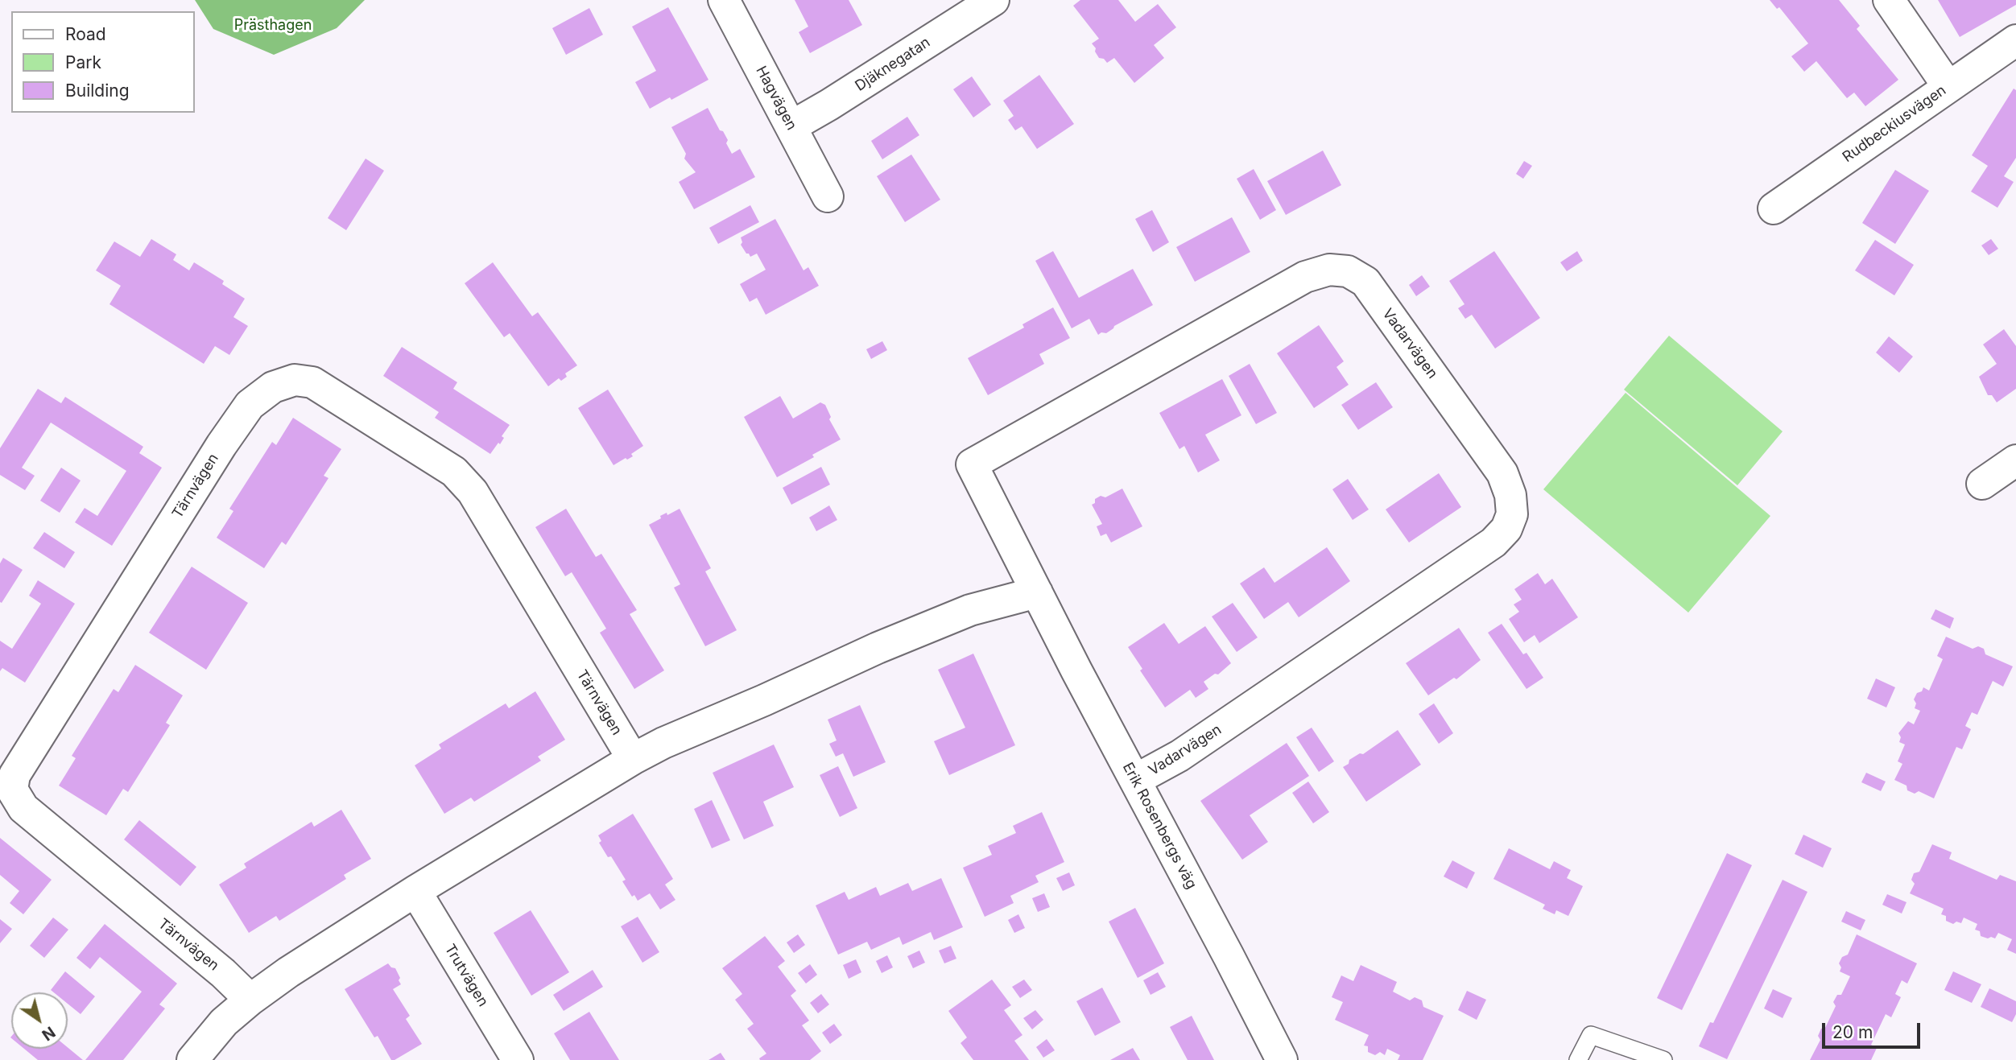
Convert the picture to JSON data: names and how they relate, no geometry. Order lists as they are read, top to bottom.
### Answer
{
  "streets": {
    "street": [
      "Djäknegatan",
      "Hagvägen",
      "Rudbeckiusvägen",
      "Vadarvägen",
      "Tärnvägen",
      "Erik Rosenbergs väg",
      "Trutvägen"
    ]
  },
  "crossings": [
    ["Djäknegatan", "Hagvägen"],
    ["Vadarvägen", "Erik Rosenbergs väg"]
  ],
  "parks": ["Prästhagen"],
  "legend": ["Road", "Park", "Building"],
  "scale_bar": "20 m",
  "north": "bottom right"
}
